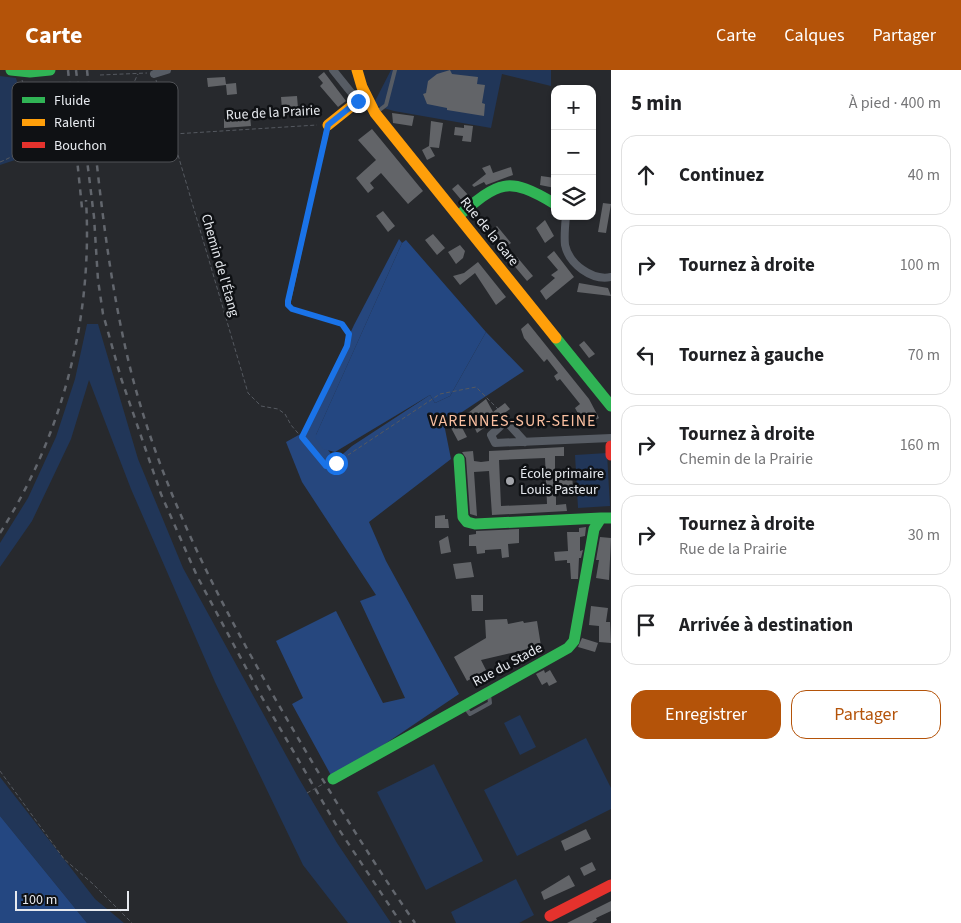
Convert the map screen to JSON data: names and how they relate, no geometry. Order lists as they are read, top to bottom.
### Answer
{
  "streets": {
    "street": ["Rue de la Prairie", "Rue de la Gare", "Rue du Stade"],
    "path": ["Chemin de l'Étang"]
  },
  "crossings": [
    ["Rue de la Prairie", "Rue de la Gare"]
  ],
  "districts": ["VARENNES-SUR-SEINE"],
  "places": ["École primaire Louis Pasteur"],
  "legend": ["Fluide", "Ralenti", "Bouchon"],
  "scale_bar": "100 m",
  "page": {
    "header": "Carte",
    "nav": ["Carte", "Calques", "Partager"],
    "heading": ["5 min", "À pied · 400 m"],
    "map_buttons": ["+", "−"],
    "list": [
      ["Continuez", "40 m"],
      ["Tournez à droite", "100 m"],
      ["Tournez à gauche", "70 m"],
      ["Tournez à droite", "Chemin de la Prairie", "160 m"],
      ["Tournez à droite", "Rue de la Prairie", "30 m"],
      "Arrivée à destination"
    ],
    "buttons": ["Enregistrer", "Partager"],
    "scale": "100 m"
  }
}
